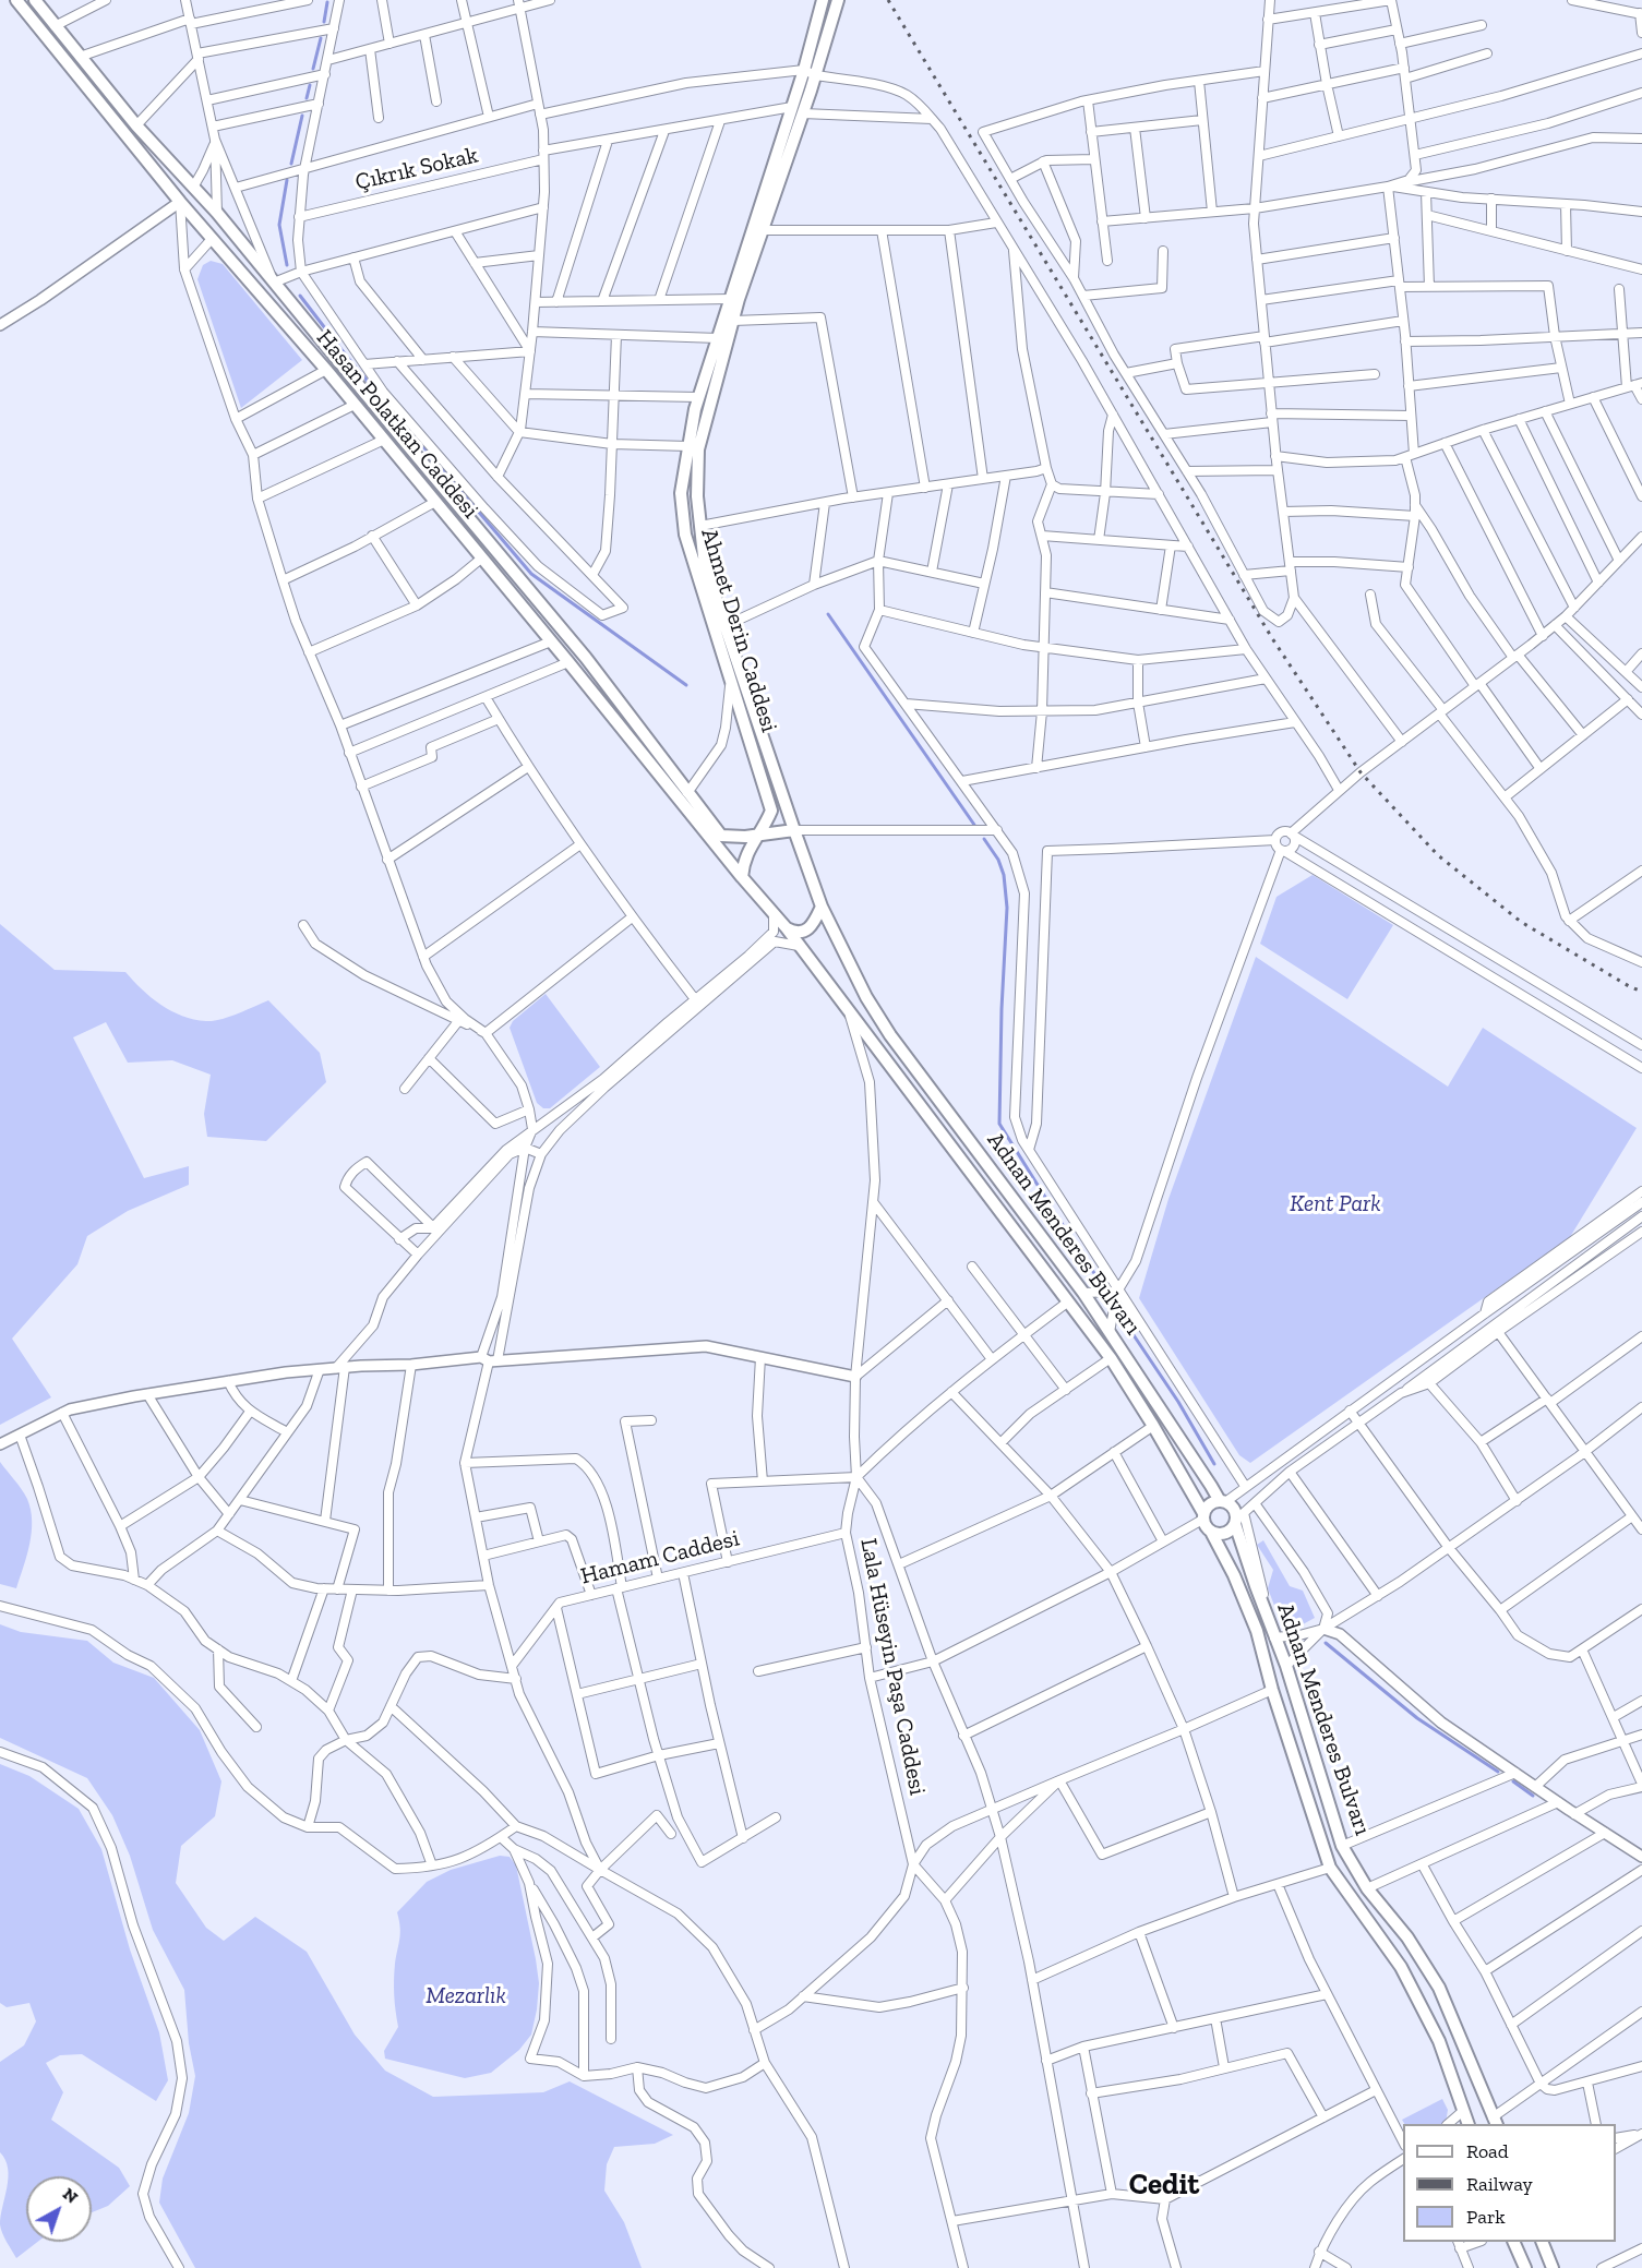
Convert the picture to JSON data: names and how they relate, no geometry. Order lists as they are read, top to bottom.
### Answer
{
  "streets": {
    "main road": ["Hasan Polatkan Caddesi", "Ahmet Derin Caddesi", "Adnan Menderes Bulvarı"],
    "street": ["Çıkrık Sokak", "Hamam Caddesi", "Lala Hüseyin Paşa Caddesi"]
  },
  "crossings": [
    ["Çıkrık Sokak", "Ahmet Derin Caddesi"],
    ["Hasan Polatkan Caddesi", "Ahmet Derin Caddesi"],
    ["Ahmet Derin Caddesi", "Adnan Menderes Bulvarı"],
    ["Adnan Menderes Bulvarı", "Lala Hüseyin Paşa Caddesi"],
    ["Hamam Caddesi", "Lala Hüseyin Paşa Caddesi"]
  ],
  "districts": ["Cedit"],
  "parks": ["Kent Park", "Mezarlık"],
  "legend": ["Road", "Railway", "Park"],
  "north": "top right"
}
